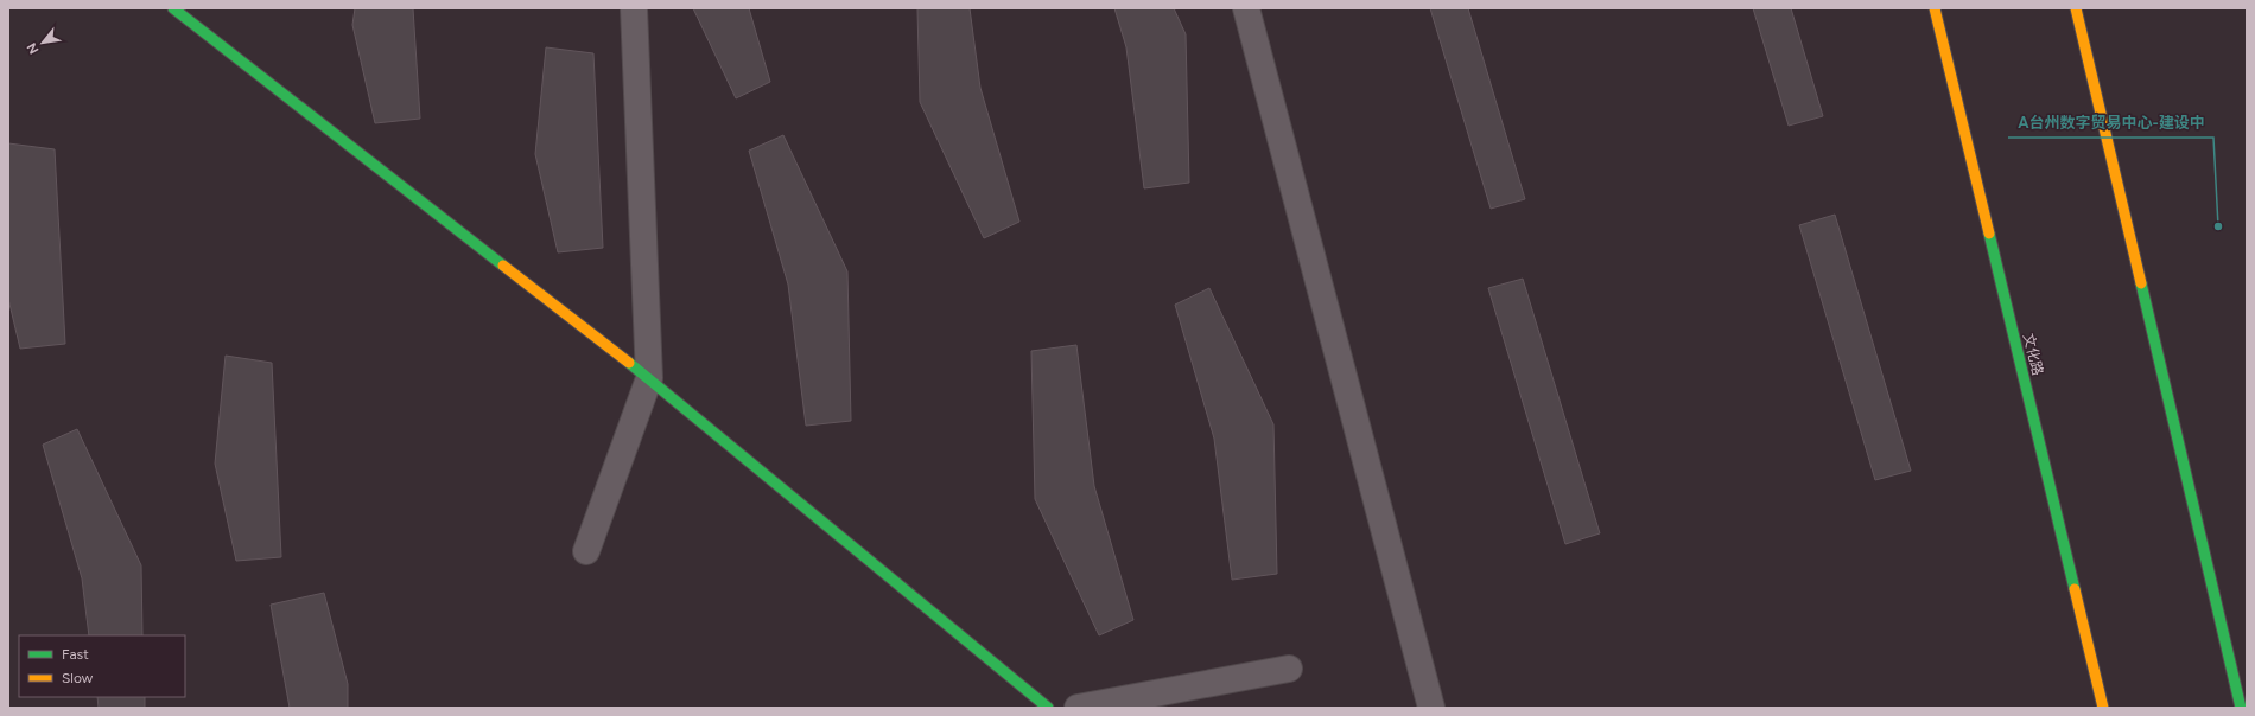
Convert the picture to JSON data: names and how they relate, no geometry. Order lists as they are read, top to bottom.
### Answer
{
  "streets": {
    "main road": ["文化路"]
  },
  "places": ["A台州数字贸易中心-建设中"],
  "legend": ["Fast", "Slow"],
  "north": "bottom left"
}
